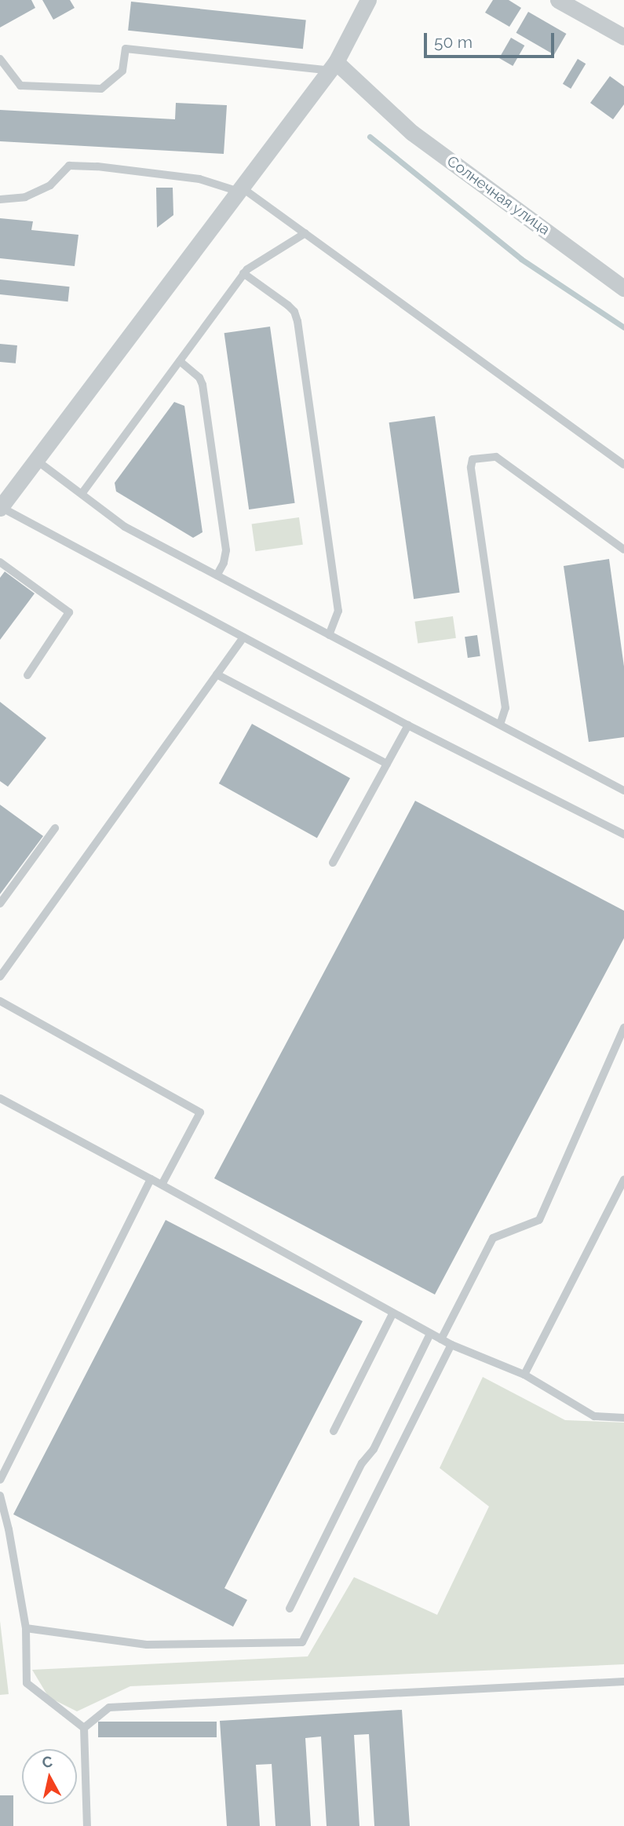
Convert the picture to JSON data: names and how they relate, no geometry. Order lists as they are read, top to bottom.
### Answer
{
  "streets": {
    "street": ["Солнечная улица"]
  },
  "scale_bar": "50 m",
  "north": "top"
}
